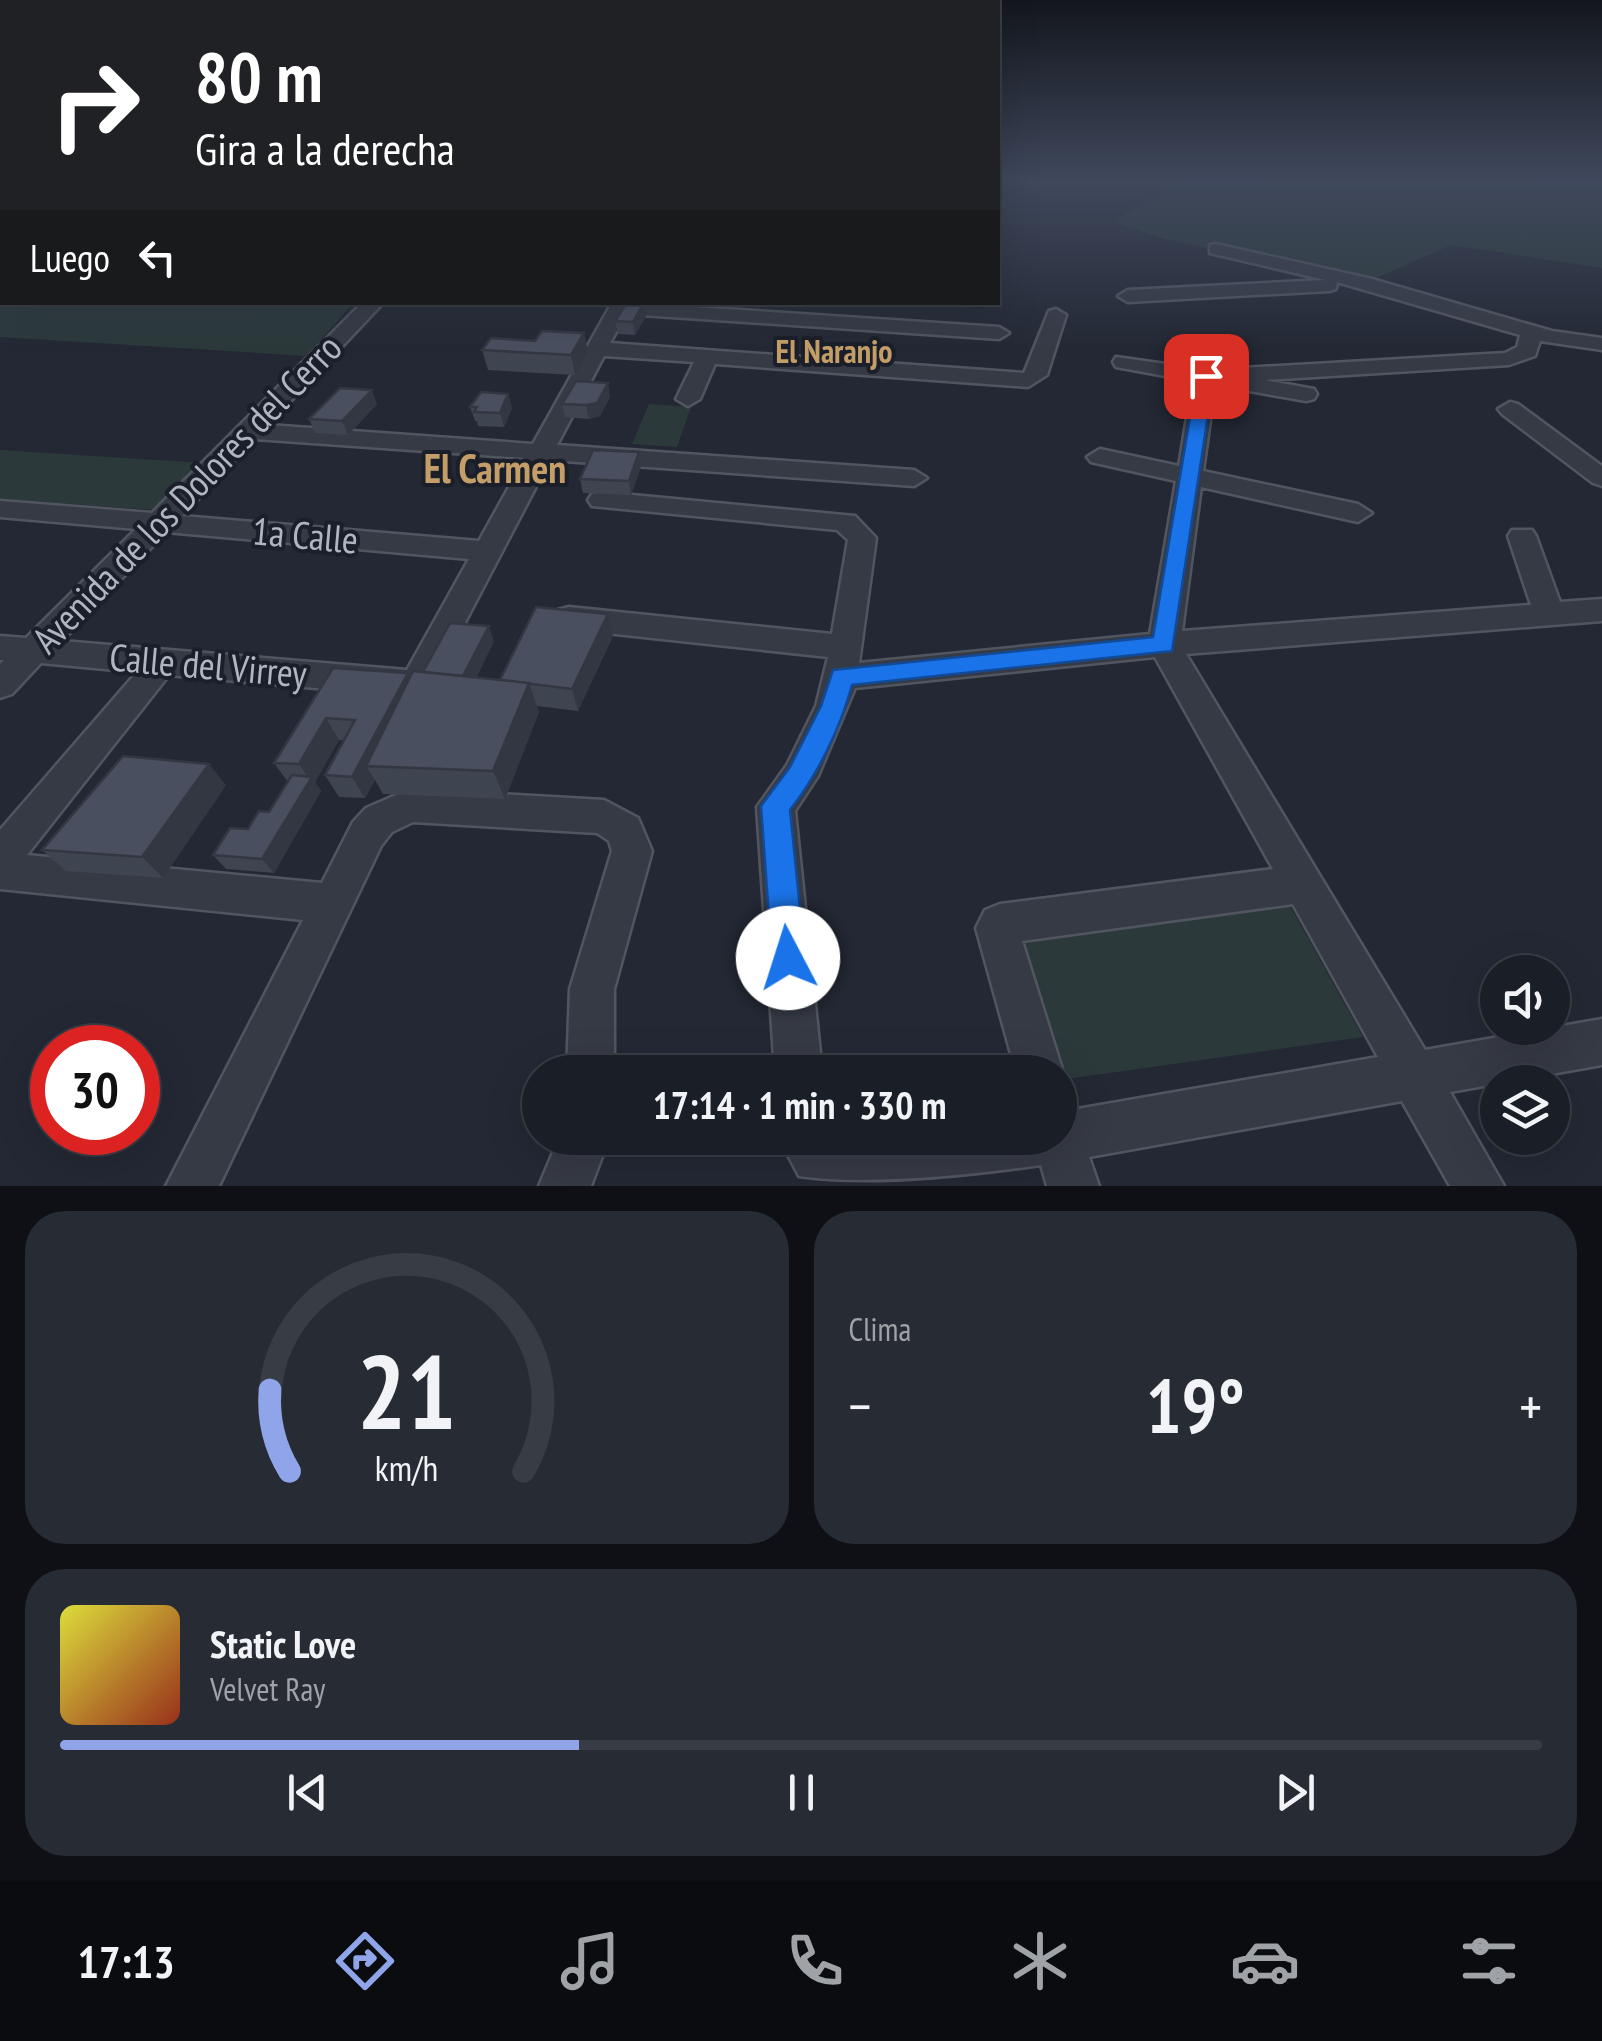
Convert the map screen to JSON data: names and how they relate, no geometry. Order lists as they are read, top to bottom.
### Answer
{
  "streets": {
    "street": ["Avenida de los Dolores del Cerro", "1a Calle", "Calle del Virrey"]
  },
  "crossings": [
    ["Avenida de los Dolores del Cerro", "1a Calle"],
    ["Avenida de los Dolores del Cerro", "Calle del Virrey"],
    ["1a Calle", "Calle del Virrey"]
  ],
  "districts": ["El Naranjo", "El Carmen"],
  "page": {
    "turn": ["80 m", "Gira a la derecha"],
    "then": "Luego",
    "limit": "30",
    "trip": "17:14 · 1 min · 330 m",
    "tile": "Clima",
    "heat": ["−", "19°", "+"],
    "song": ["Static Love", "Velvet Ray"],
    "tabs": "17:13",
    "gauge": ["21", "km/h"]
  }
}
